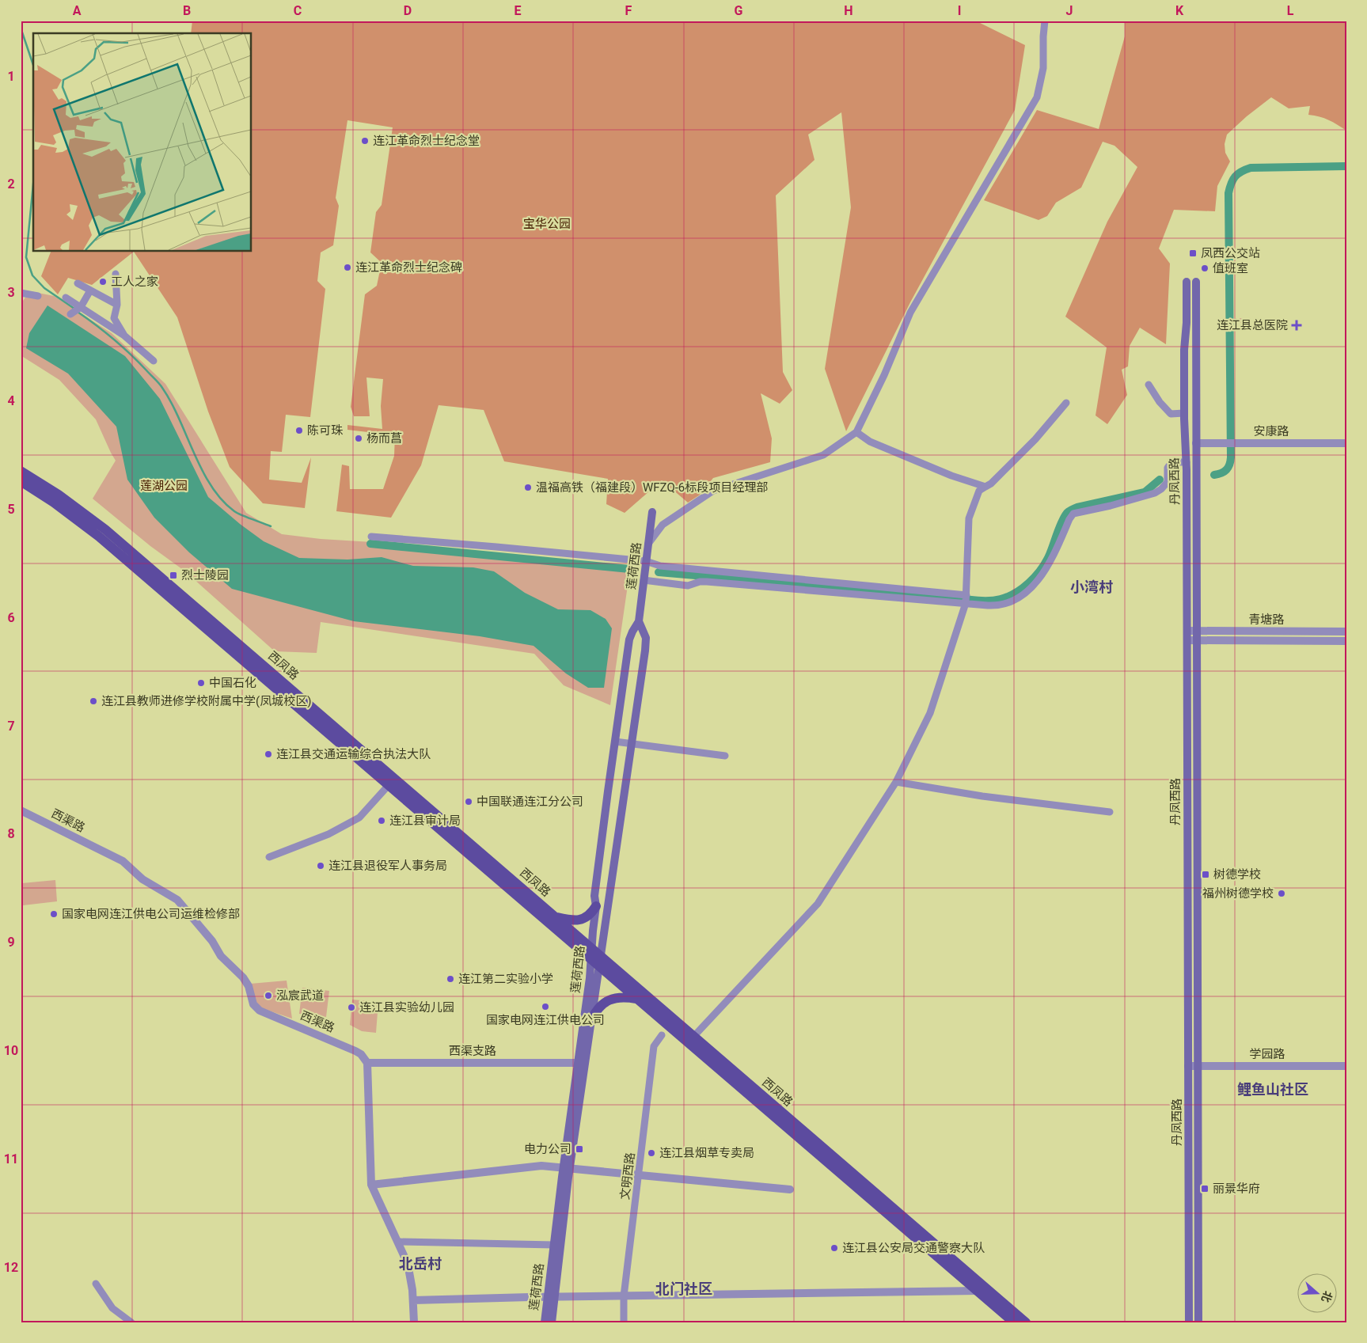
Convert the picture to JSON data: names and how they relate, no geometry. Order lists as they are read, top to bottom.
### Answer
{
  "streets": {
    "main road": ["丹凤西路", "莲荷西路", "西凤路"],
    "street": [
      "安康路",
      "青塘路",
      "西渠路",
      "西渠支路",
      "学园路",
      "文明西路"
    ]
  },
  "crossings": [
    ["安康路", "丹凤西路"],
    ["丹凤西路", "青塘路"],
    ["丹凤西路", "学园路"],
    ["莲荷西路", "西凤路"],
    ["莲荷西路", "西渠支路"],
    ["西渠路", "西渠支路"]
  ],
  "districts": [
    "小湾村",
    "鲤鱼山社区",
    "北岳村",
    "北门社区"
  ],
  "parks": ["宝华公园", "莲湖公园"],
  "places": {
    "other": [
      "连江革命烈士纪念堂",
      "连江革命烈士纪念碑",
      "值班室",
      "工人之家",
      "陈可珠",
      "杨而菖",
      "温福高铁（福建段）WFZQ-6标段项目经理部",
      "中国石化",
      "连江县教师进修学校附属中学(凤城校区)",
      "连江县交通运输综合执法大队",
      "中国联通连江分公司",
      "连江县审计局",
      "连江县退役军人事务局",
      "福州树德学校",
      "国家电网连江供电公司运维检修部",
      "连江第二实验小学",
      "泓宸武道",
      "国家电网连江供电公司",
      "连江县实验幼儿园",
      "连江县烟草专卖局",
      "连江县公安局交通警察大队"
    ],
    "transit": [
      "凤西公交站",
      "烈士陵园",
      "树德学校",
      "电力公司",
      "丽景华府"
    ],
    "health": ["连江县总医院"]
  },
  "north": "right",
  "grid": {
    "columns": [
      "A",
      "B",
      "C",
      "D",
      "E",
      "F",
      "G",
      "H",
      "I",
      "J",
      "K",
      "L"
    ],
    "rows": [
      "1",
      "2",
      "3",
      "4",
      "5",
      "6",
      "7",
      "8",
      "9",
      "10",
      "11",
      "12"
    ]
  }
}
